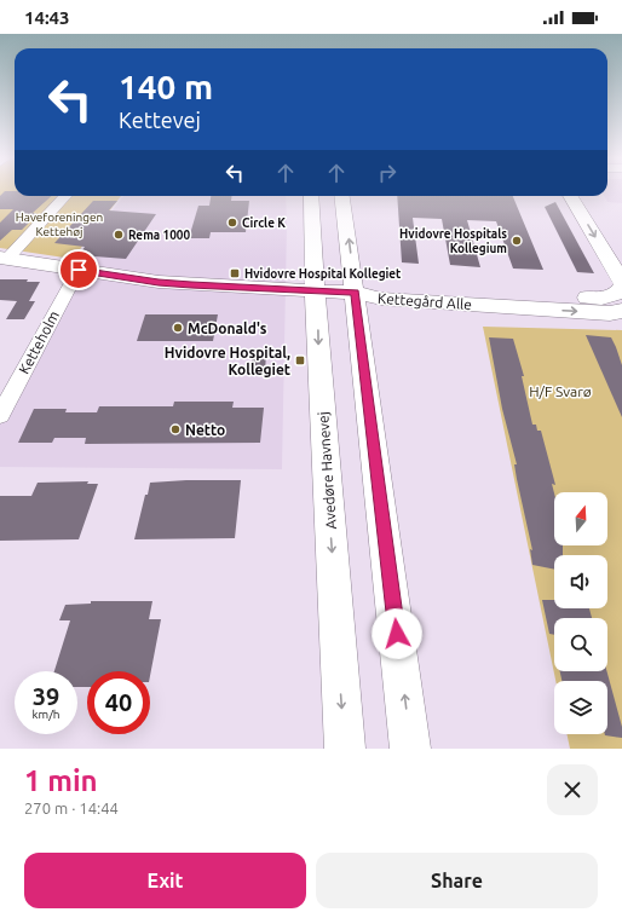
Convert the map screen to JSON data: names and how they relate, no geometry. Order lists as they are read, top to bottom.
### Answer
{
  "streets": {
    "street": ["Kettegård Alle", "Ketteholm", "Avedøre Havnevej"]
  },
  "parks": ["Haveforeningen Kettehøj", "H/F Svarø"],
  "places": {
    "other": [
      "Circle K",
      "Rema 1000",
      "Hvidovre Hospitals Kollegium",
      "McDonald's",
      "Netto"
    ],
    "transit": ["Hvidovre Hospital Kollegiet", "Hvidovre Hospital, Kollegiet"]
  },
  "north": "top",
  "page": {
    "status": "14:43",
    "turn": ["140 m", "Kettevej"],
    "speed": "39 km/h",
    "limit": "40",
    "heading": ["1 min", "270 m · 14:44"],
    "buttons": ["Exit", "Share"]
  }
}
